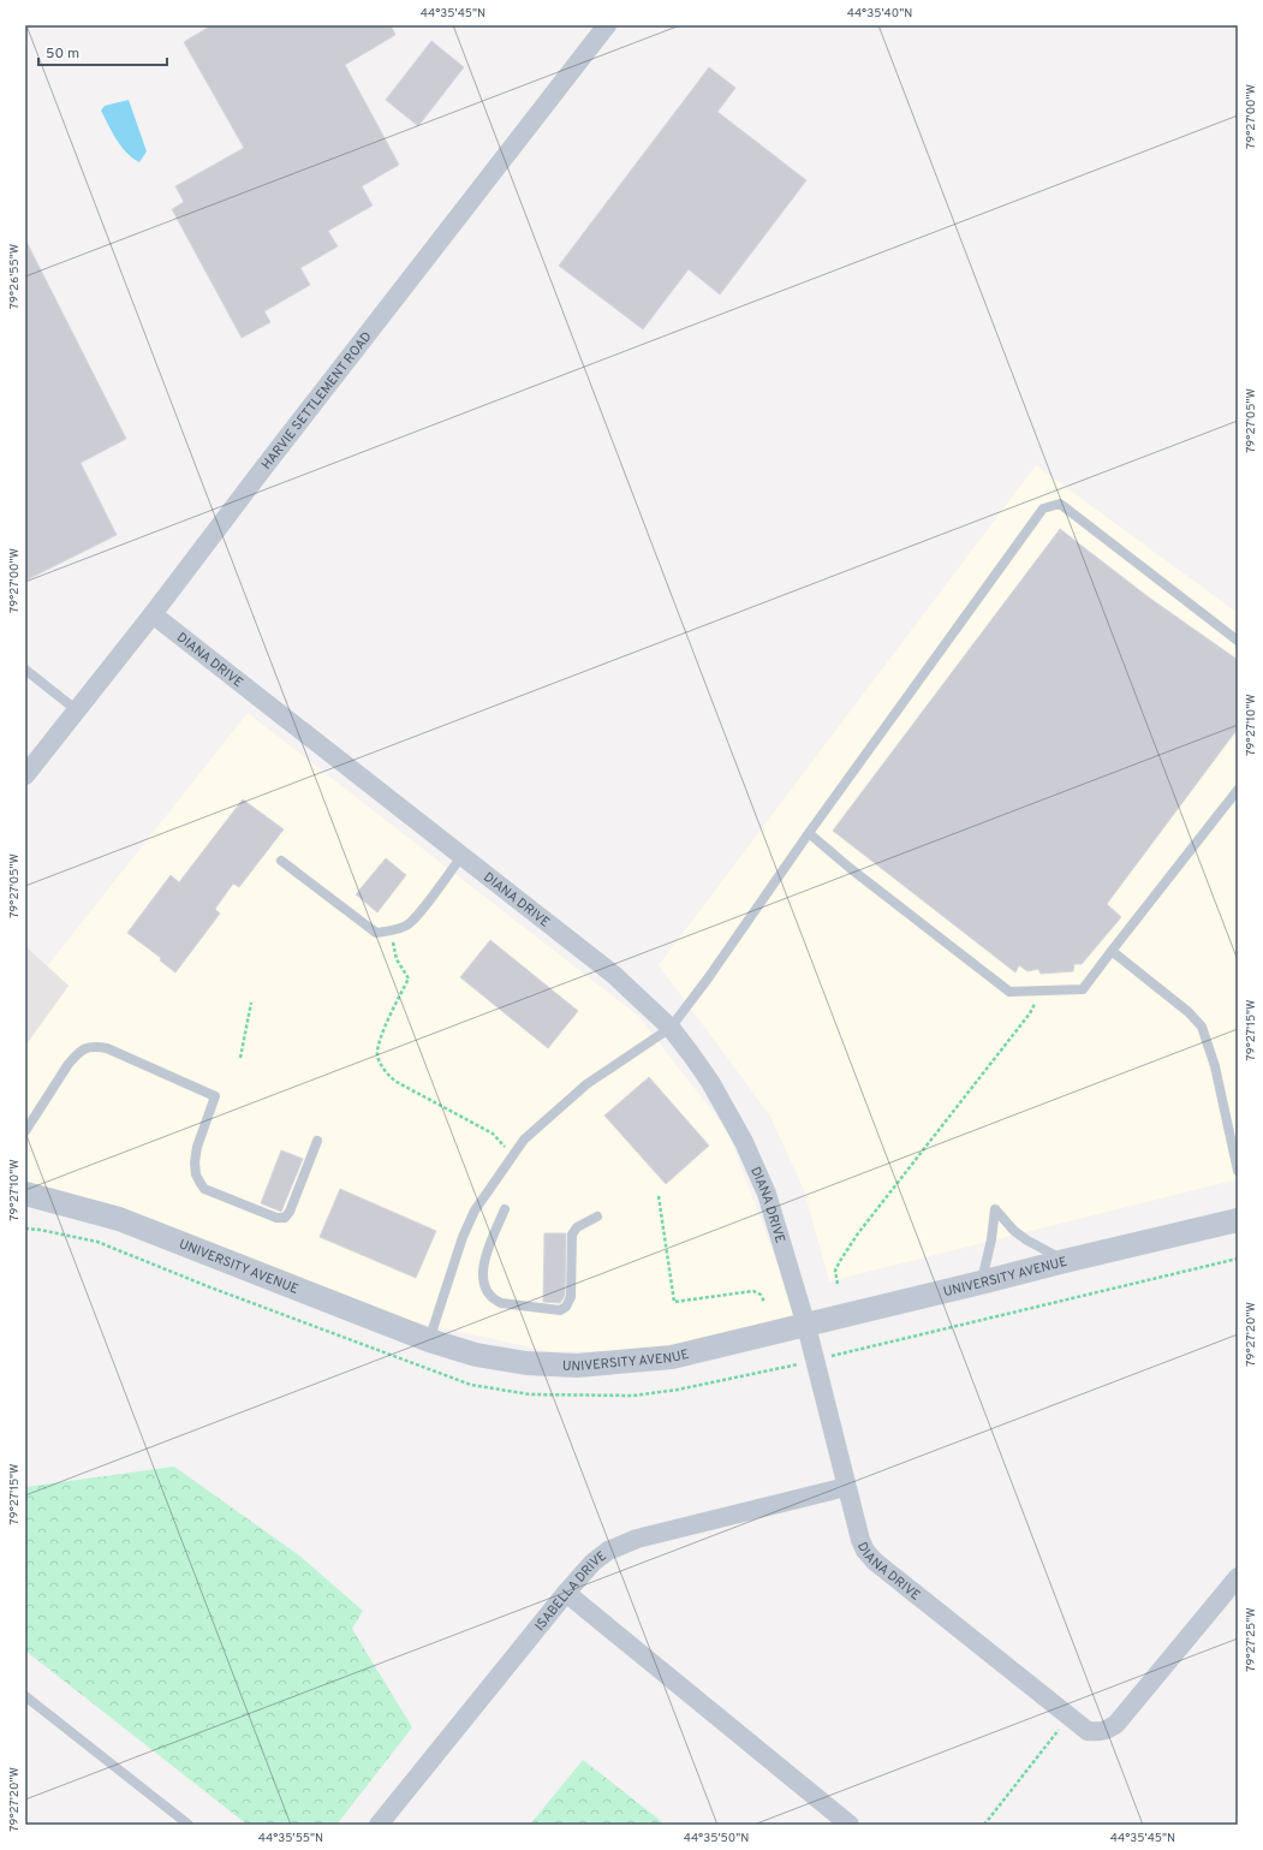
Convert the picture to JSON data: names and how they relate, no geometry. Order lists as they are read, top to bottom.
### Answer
{
  "streets": {
    "street": [
      "HARVIE SETTLEMENT ROAD",
      "DIANA DRIVE",
      "UNIVERSITY AVENUE",
      "ISABELLA DRIVE"
    ]
  },
  "crossings": [
    ["HARVIE SETTLEMENT ROAD", "DIANA DRIVE"],
    ["DIANA DRIVE", "UNIVERSITY AVENUE"],
    ["DIANA DRIVE", "ISABELLA DRIVE"]
  ],
  "scale_bar": "50 m",
  "coordinates": [
    "44°35'45\"N",
    "44°35'40\"N",
    "79°27'00\"W",
    "79°26'55\"W",
    "79°27'05\"W",
    "79°27'10\"W",
    "79°27'15\"W",
    "79°27'20\"W",
    "79°27'25\"W",
    "44°35'55\"N",
    "44°35'50\"N"
  ]
}
